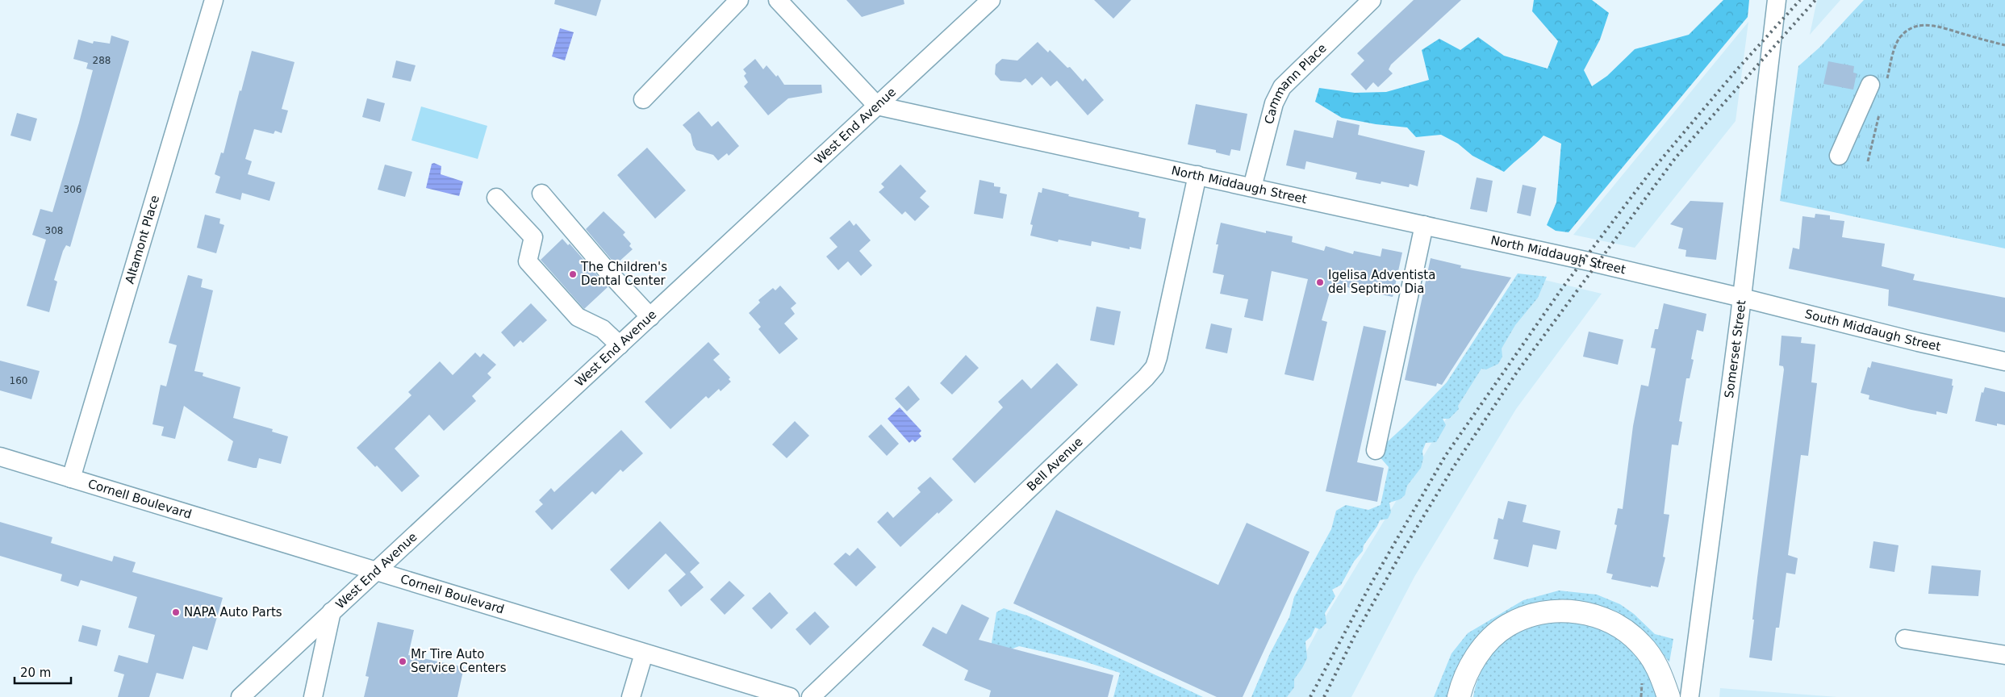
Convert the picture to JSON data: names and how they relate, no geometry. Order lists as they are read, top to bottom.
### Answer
{
  "streets": {
    "street": [
      "Cammann Place",
      "West End Avenue",
      "North Middaugh Street",
      "Altamont Place",
      "South Middaugh Street",
      "Somerset Street",
      "Bell Avenue",
      "Cornell Boulevard"
    ]
  },
  "crossings": [
    ["Cammann Place", "North Middaugh Street"],
    ["West End Avenue", "North Middaugh Street"],
    ["West End Avenue", "Cornell Boulevard"],
    ["North Middaugh Street", "South Middaugh Street"],
    ["North Middaugh Street", "Somerset Street"],
    ["North Middaugh Street", "Bell Avenue"],
    ["Altamont Place", "Cornell Boulevard"],
    ["South Middaugh Street", "Somerset Street"]
  ],
  "places": [
    "The Children's Dental Center",
    "Igelisa Adventista del Septimo Dia",
    "NAPA Auto Parts",
    "Mr Tire Auto Service Centers"
  ],
  "house_numbers": [
    "288",
    "306",
    "308",
    "160"
  ],
  "scale_bar": "20 m"
}
